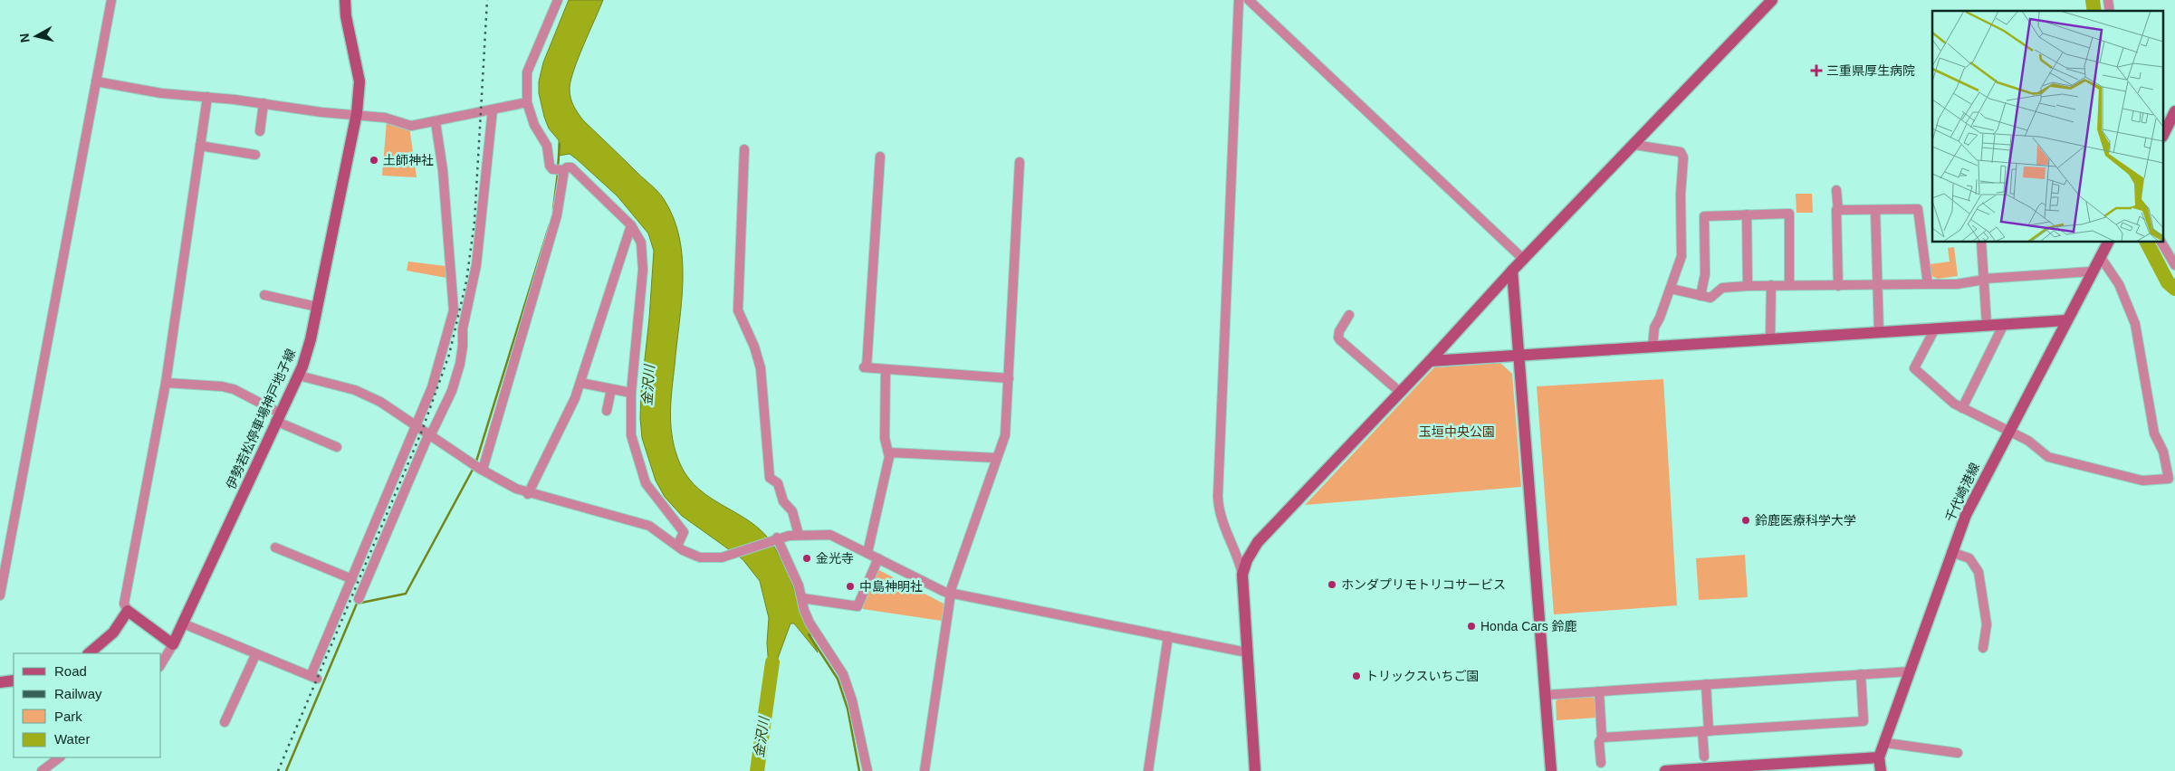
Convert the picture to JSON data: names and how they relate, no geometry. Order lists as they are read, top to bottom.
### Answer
{
  "streets": {
    "street": ["伊勢若松停車場神戸地子線", "千代崎港線"]
  },
  "water": ["金沢川"],
  "parks": ["玉垣中央公園"],
  "places": {
    "health": ["三重県厚生病院"],
    "other": [
      "土師神社",
      "鈴鹿医療科学大学",
      "金光寺",
      "ホンダプリモトリコサービス",
      "中島神明社",
      "Honda Cars 鈴鹿",
      "トリックスいちご園"
    ]
  },
  "legend": [
    "Road",
    "Railway",
    "Park",
    "Water"
  ],
  "north": "left"
}
